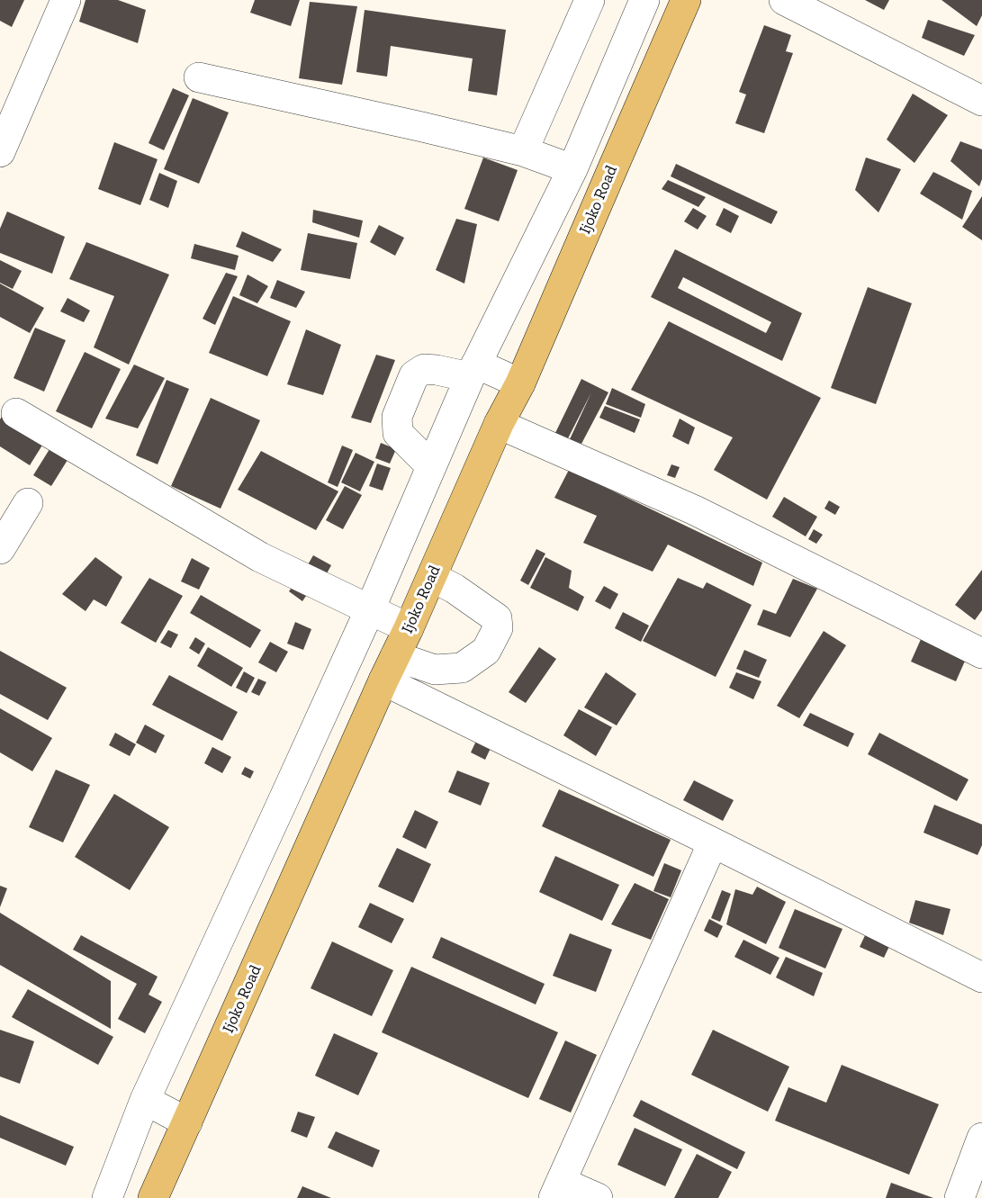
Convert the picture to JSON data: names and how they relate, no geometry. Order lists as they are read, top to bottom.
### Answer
{
  "streets": {
    "main road": ["Ijoko Road"]
  }
}
